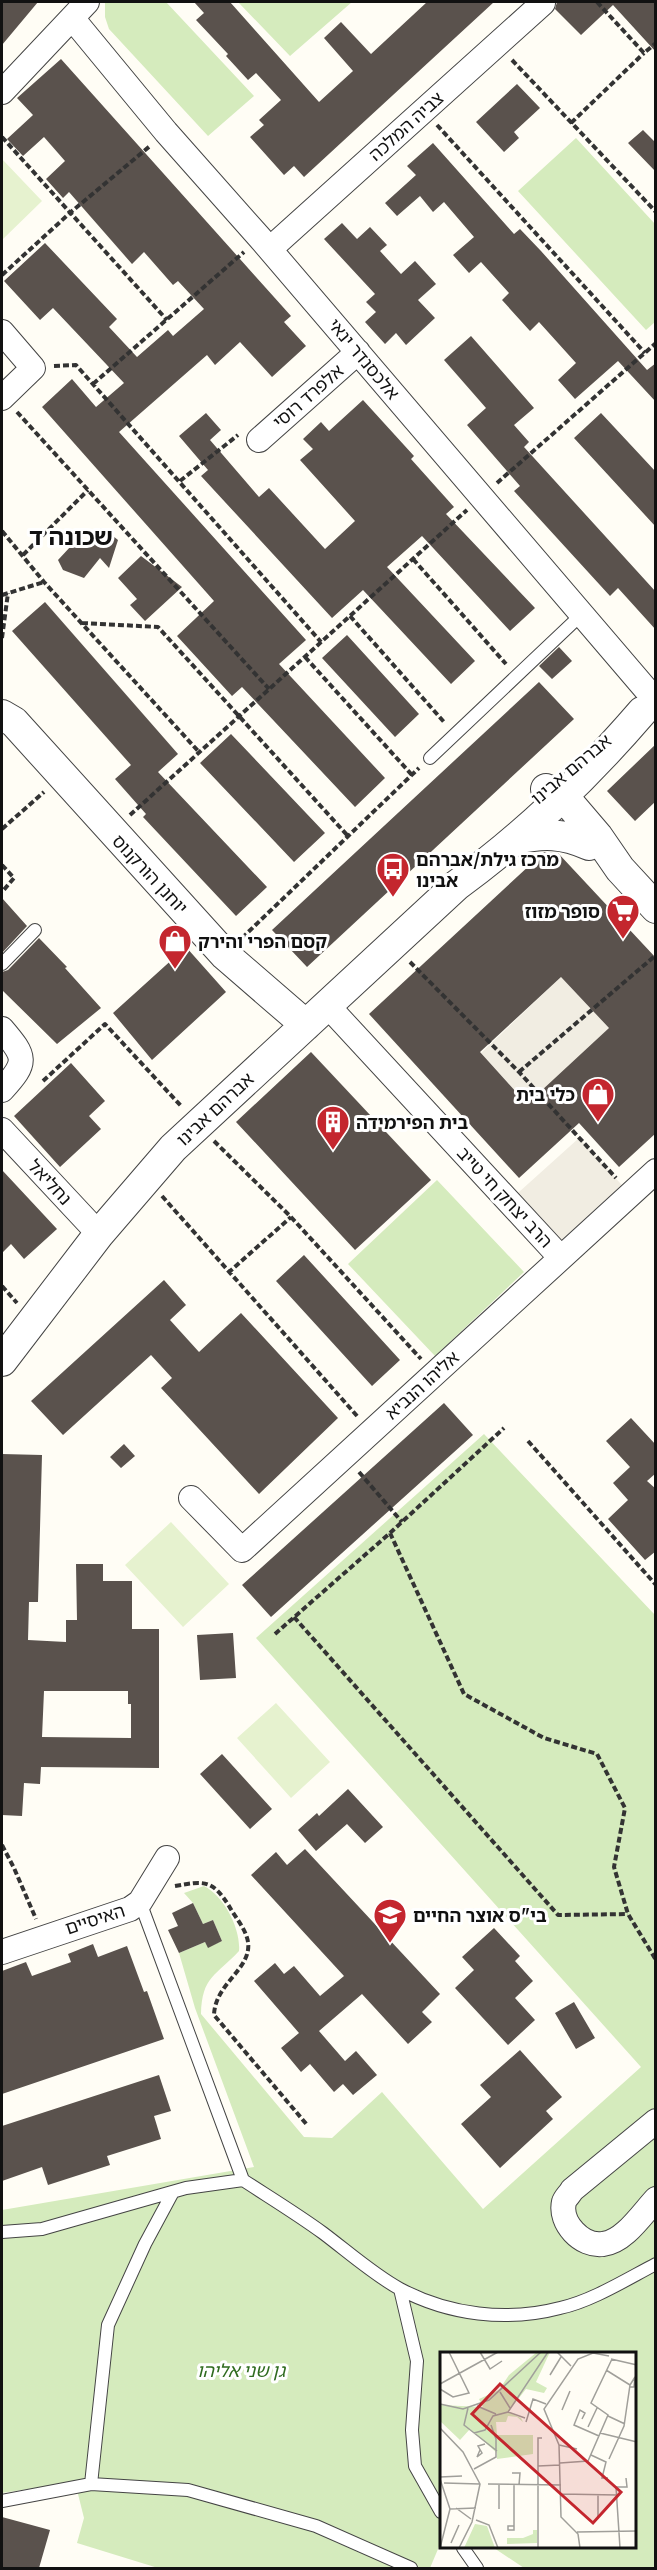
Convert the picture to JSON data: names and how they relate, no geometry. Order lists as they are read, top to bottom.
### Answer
{
  "streets": {
    "street": [
      "צביה המלכה",
      "אלכסנדר ינאי",
      "אלפרד רוסי",
      "אברהם אבינו",
      "יוחנן הורקנוס",
      "נחליאל",
      "הרב יצחק חי טייב",
      "אליהו הנביא",
      "האיסיים"
    ]
  },
  "crossings": [
    ["צביה המלכה", "אלכסנדר ינאי"],
    ["אלכסנדר ינאי", "אלפרד רוסי"],
    ["אלכסנדר ינאי", "אברהם אבינו"],
    ["אברהם אבינו", "יוחנן הורקנוס"],
    ["אברהם אבינו", "נחליאל"],
    ["אברהם אבינו", "הרב יצחק חי טייב"],
    ["יוחנן הורקנוס", "הרב יצחק חי טייב"],
    ["הרב יצחק חי טייב", "אליהו הנביא"]
  ],
  "districts": ["שכונה ד"],
  "parks": ["גן שני אליהו"],
  "places": {
    "bus stop": ["מרכז גילת/אברהם אבינו"],
    "supermarket": ["סופר מזוז"],
    "shop": ["קסם הפרי והירק", "כלי בית"],
    "building": ["בית הפירמידה"],
    "school or university": ["בי\"ס אוצר החיים"]
  }
}
